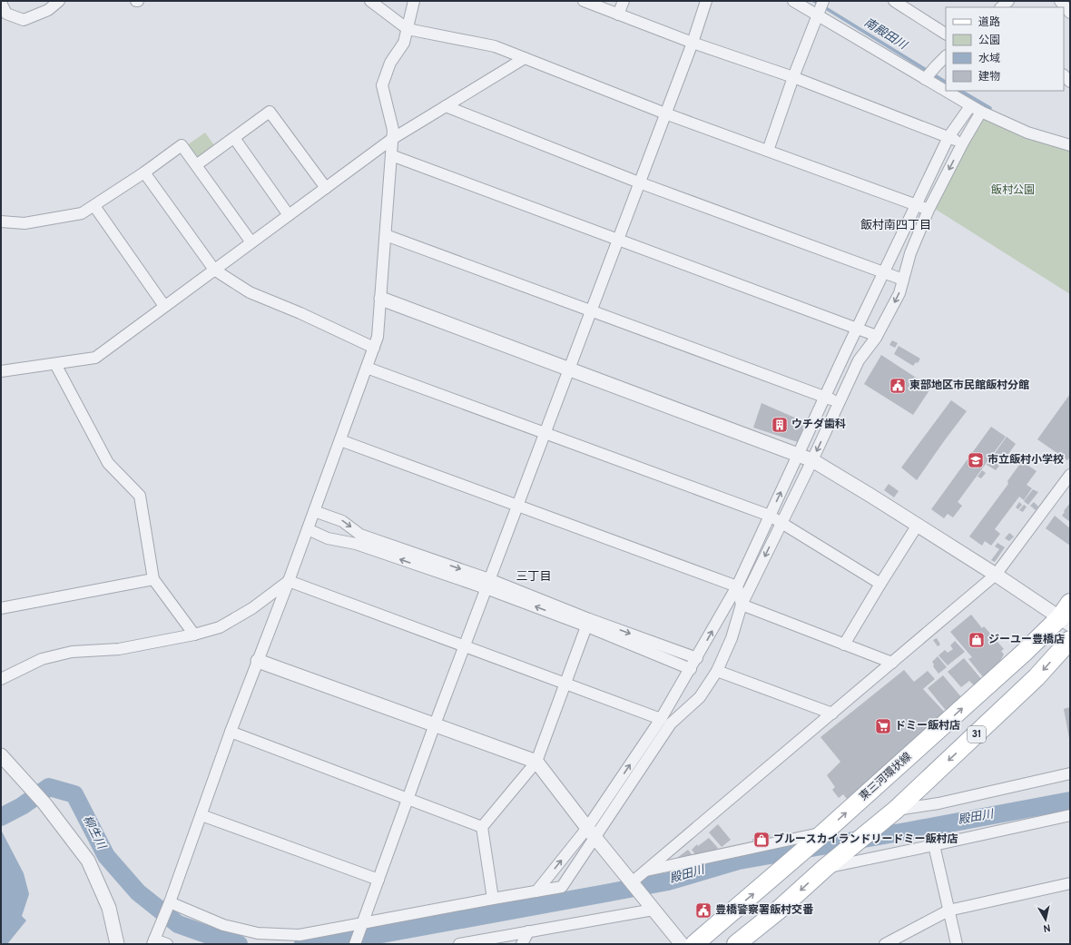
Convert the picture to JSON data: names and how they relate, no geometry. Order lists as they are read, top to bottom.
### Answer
{
  "streets": {
    "main road": ["31", "東三河環状線"]
  },
  "districts": ["飯村南四丁目", "三丁目"],
  "water": ["南殿田川", "殿田川", "柳生川"],
  "parks": ["飯村公園"],
  "places": {
    "public building": ["東部地区市民館飯村分館", "豊橋警察署飯村交番"],
    "building": ["ウチダ歯科"],
    "school or university": ["市立飯村小学校"],
    "shop": ["ジーユー豊橋店", "ブルースカイランドリードミー飯村店"],
    "supermarket": ["ドミー飯村店"]
  },
  "legend": [
    "道路",
    "公園",
    "水域",
    "建物"
  ],
  "north": "bottom"
}
